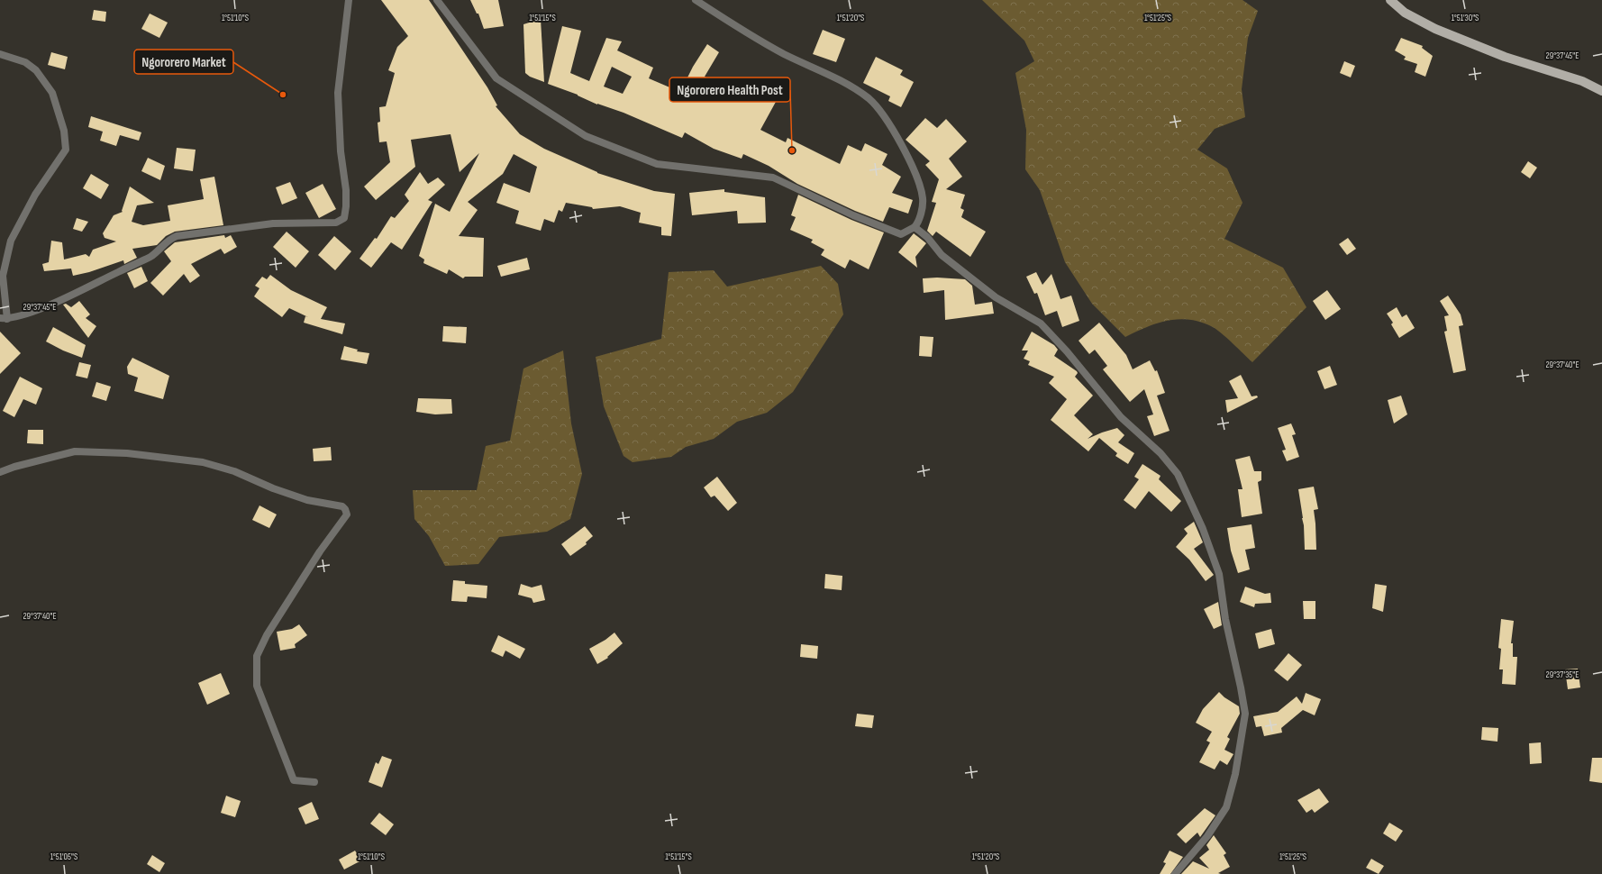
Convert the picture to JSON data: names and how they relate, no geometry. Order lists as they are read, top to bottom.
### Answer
{
  "places": ["Ngororero Market", "Ngororero Health Post"],
  "coordinates": [
    "1°51'10\"S",
    "1°51'15\"S",
    "1°51'20\"S",
    "1°51'25\"S",
    "1°51'30\"S",
    "29°37'45\"E",
    "29°37'40\"E",
    "29°37'35\"E",
    "1°51'05\"S"
  ]
}
